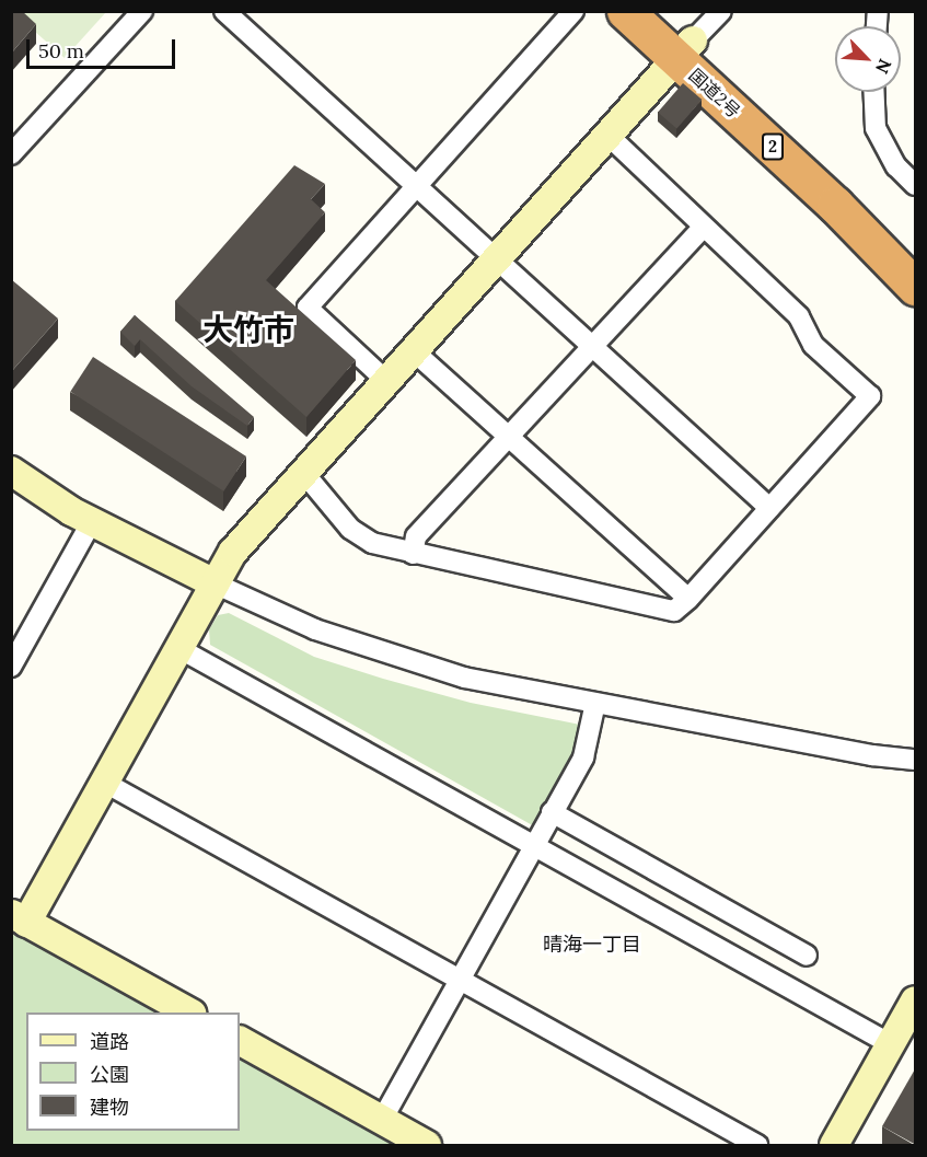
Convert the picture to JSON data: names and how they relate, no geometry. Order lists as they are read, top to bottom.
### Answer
{
  "streets": {
    "highway": ["国道2号", "2"]
  },
  "districts": ["大竹市", "晴海一丁目"],
  "legend": ["道路", "公園", "建物"],
  "scale_bar": "50 m",
  "north": "bottom right"
}
